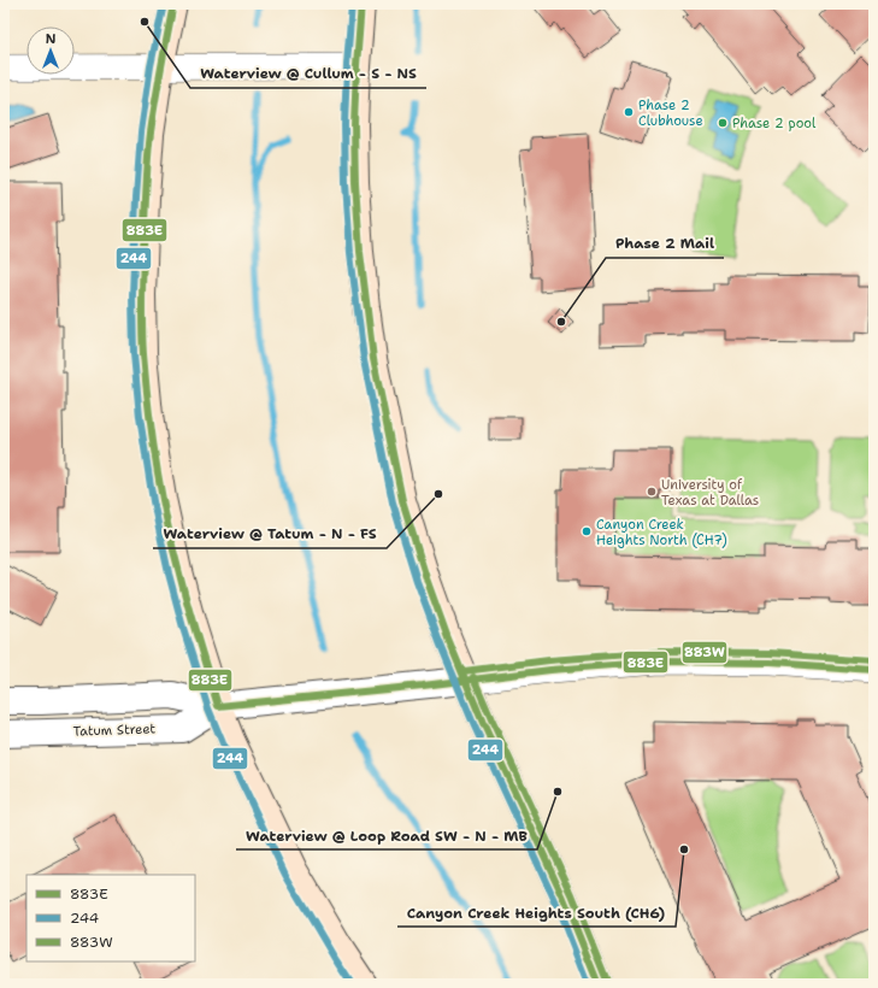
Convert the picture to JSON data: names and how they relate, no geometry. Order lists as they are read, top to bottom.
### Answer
{
  "streets": {
    "street": ["Tatum Street"]
  },
  "places": [
    "Waterview @ Cullum - S - NS",
    "Phase 2 Clubhouse",
    "Phase 2 pool",
    "Phase 2 Mail",
    "University of Texas at Dallas",
    "Waterview @ Tatum - N - FS",
    "Canyon Creek Heights North (CH7)",
    "Waterview @ Loop Road SW - N - MB",
    "Canyon Creek Heights South (CH6)"
  ],
  "lines": ["transit line 883E", "transit line 244", "transit line 883W"],
  "legend": ["883E", "244", "883W"],
  "north": "top"
}
